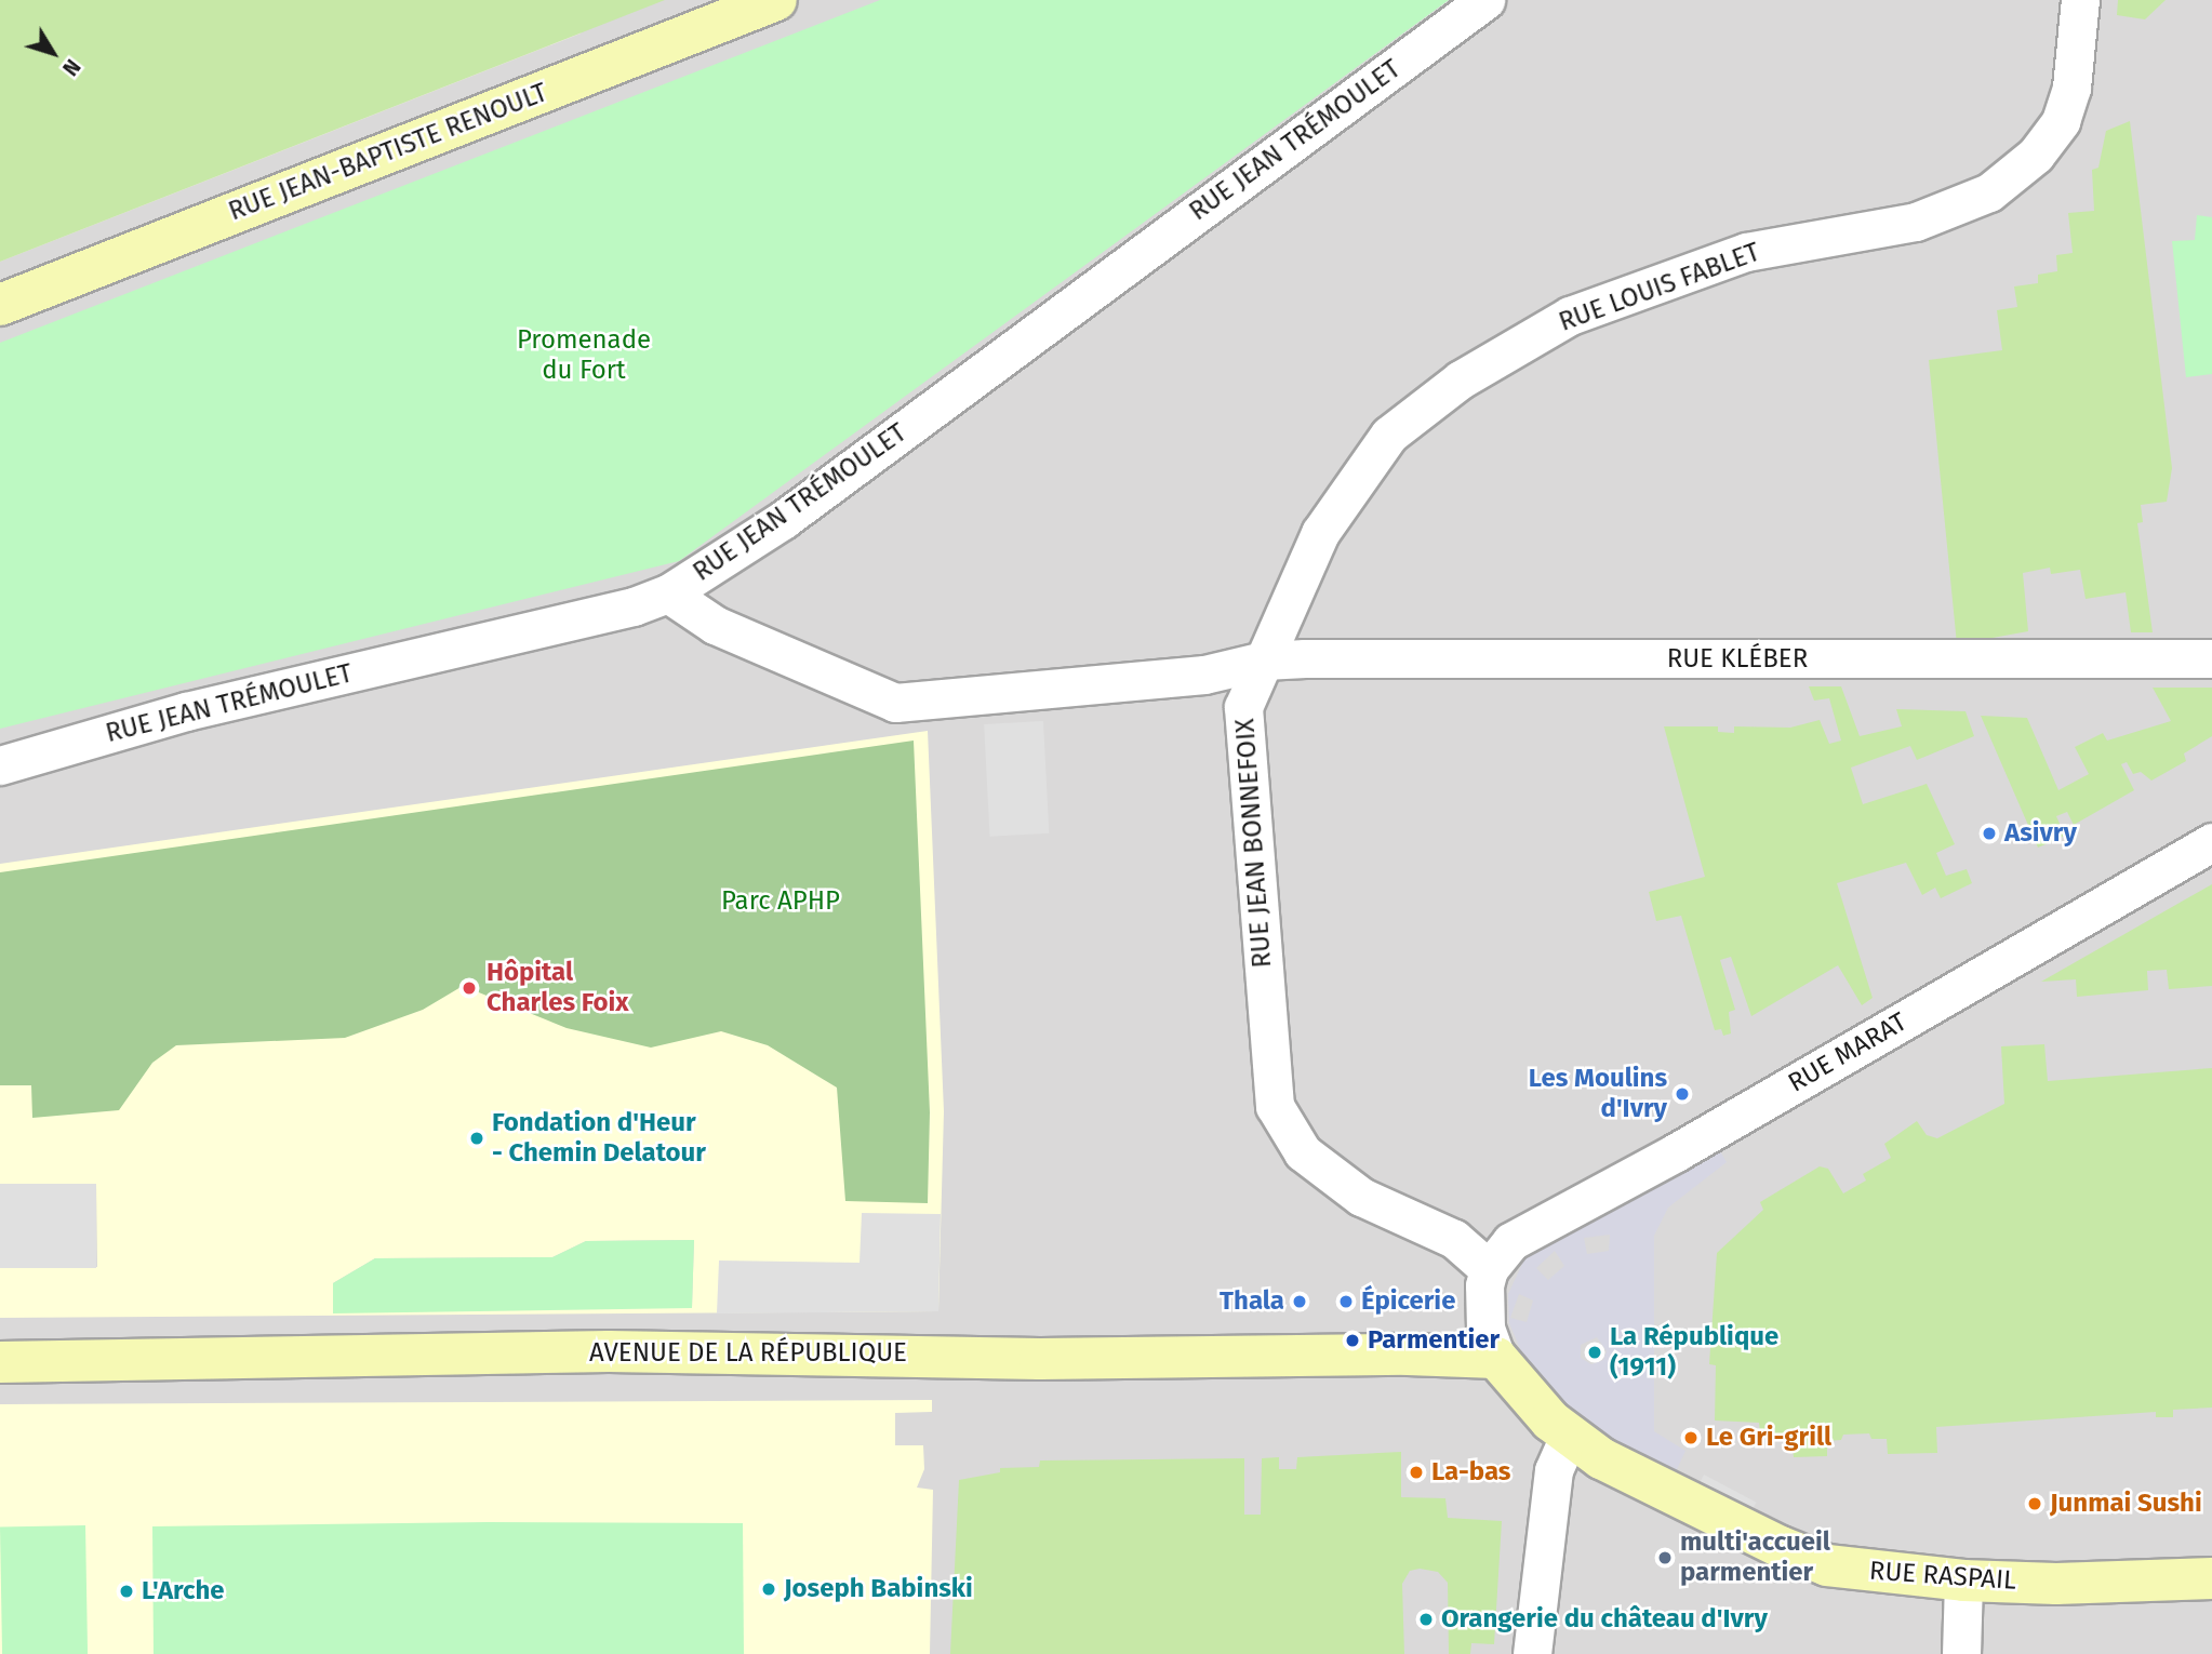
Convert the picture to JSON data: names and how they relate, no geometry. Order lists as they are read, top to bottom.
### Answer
{
  "streets": {
    "street": [
      "RUE JEAN TRÉMOULET",
      "RUE JEAN-BAPTISTE RENOULT",
      "RUE LOUIS FABLET",
      "RUE KLÉBER",
      "RUE JEAN BONNEFOIX",
      "RUE MARAT",
      "AVENUE DE LA RÉPUBLIQUE",
      "RUE RASPAIL"
    ]
  },
  "crossings": [
    ["RUE LOUIS FABLET", "RUE KLÉBER"],
    ["RUE LOUIS FABLET", "RUE JEAN BONNEFOIX"],
    ["RUE KLÉBER", "RUE JEAN BONNEFOIX"],
    ["RUE JEAN BONNEFOIX", "RUE MARAT"],
    ["AVENUE DE LA RÉPUBLIQUE", "RUE RASPAIL"]
  ],
  "parks": ["Promenade du Fort", "Parc APHP"],
  "places": [
    "Asivry",
    "Hôpital Charles Foix",
    "Les Moulins d'Ivry",
    "Fondation d'Heur - Chemin Delatour",
    "Thala",
    "Épicerie",
    "Parmentier",
    "La République (1911)",
    "Le Gri-grill",
    "La-bas",
    "Junmai Sushi",
    "multi'accueil parmentier",
    "Joseph Babinski",
    "L'Arche",
    "Orangerie du château d'Ivry"
  ],
  "north": "bottom right"
}
